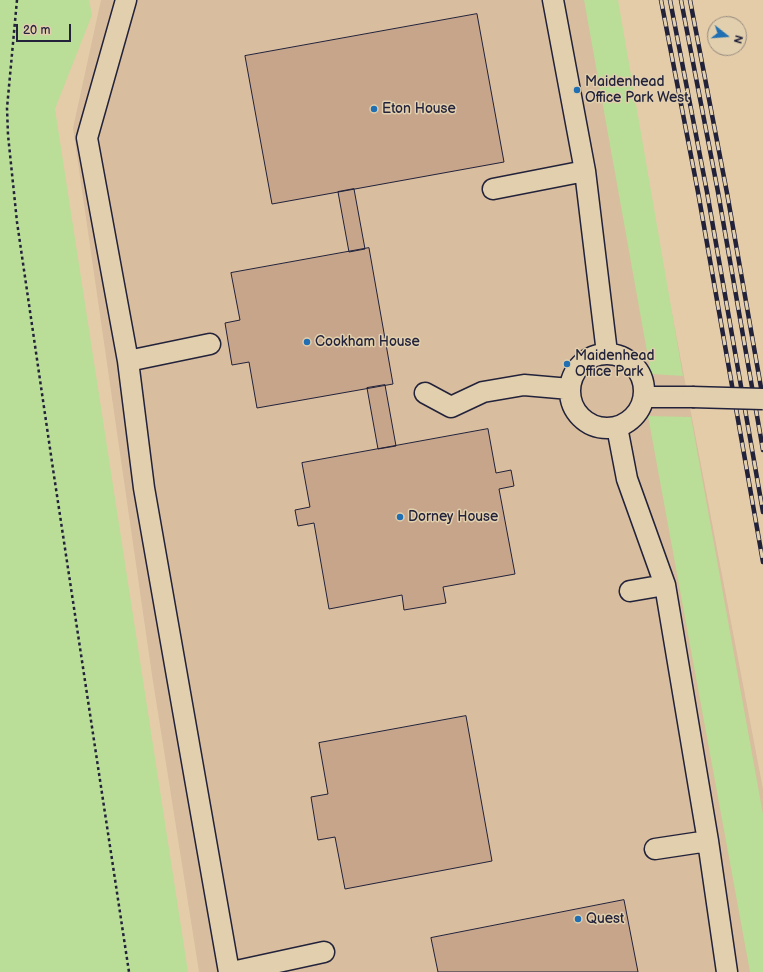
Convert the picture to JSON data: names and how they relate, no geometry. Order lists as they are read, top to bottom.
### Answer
{
  "places": [
    "Maidenhead Office Park West",
    "Eton House",
    "Cookham House",
    "Maidenhead Office Park",
    "Dorney House",
    "Quest"
  ],
  "scale_bar": "20 m",
  "north": "right"
}
